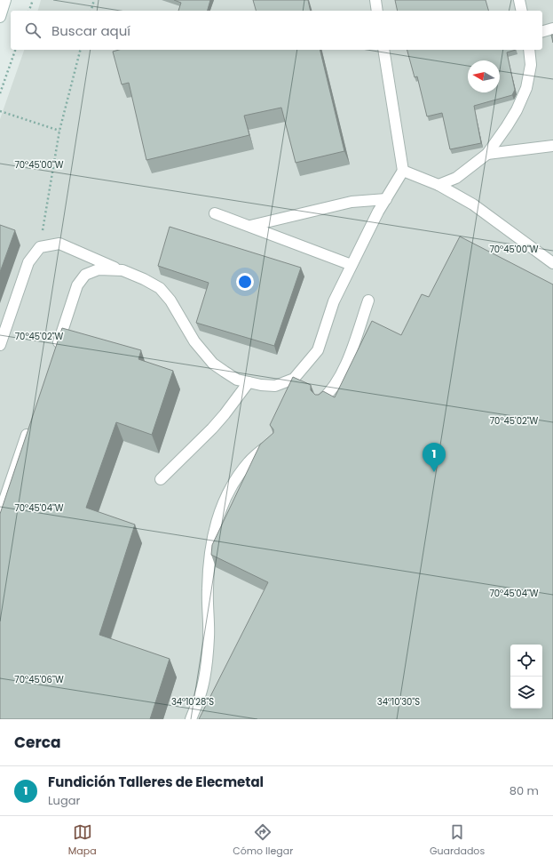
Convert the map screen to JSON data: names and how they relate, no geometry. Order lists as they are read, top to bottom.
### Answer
{
  "north": "left",
  "page": {
    "search": "Buscar aquí",
    "pins": "1",
    "heading": "Cerca",
    "list": [
      {
        "mark": "1",
        "name": "Fundición Talleres de Elecmetal",
        "note": "Lugar",
        "value": "80 m"
      }
    ],
    "nav": ["Mapa", "Cómo llegar", "Guardados"]
  },
  "coordinates": [
    "70°45'00\"W",
    "70°45'02\"W",
    "70°45'04\"W",
    "70°45'06\"W",
    "34°10'28\"S",
    "34°10'30\"S"
  ]
}
